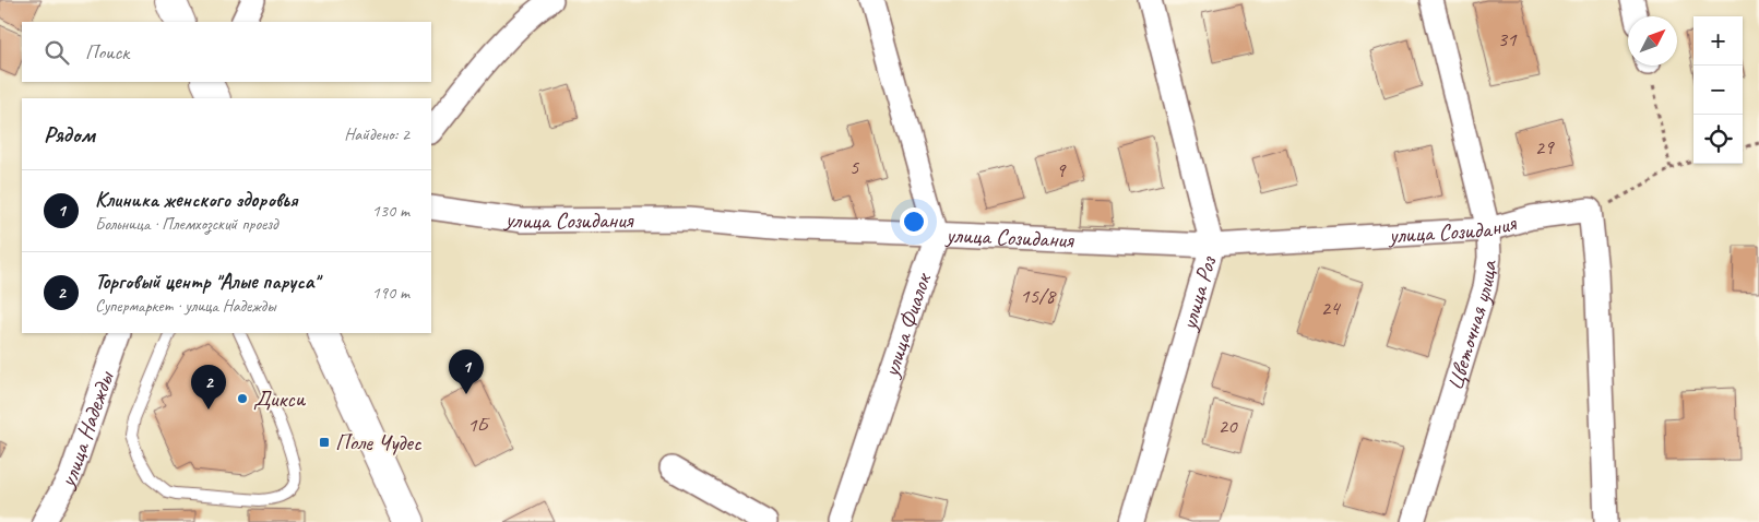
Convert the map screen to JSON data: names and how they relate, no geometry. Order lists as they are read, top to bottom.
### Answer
{
  "streets": {
    "street": [
      "улица Созидания",
      "улица Роз",
      "улица Фиалок",
      "Цветочная улица",
      "улица Надежды"
    ]
  },
  "crossings": [
    ["улица Созидания", "улица Роз"],
    ["улица Созидания", "улица Фиалок"],
    ["улица Созидания", "Цветочная улица"]
  ],
  "places": {
    "other": ["Дикси"],
    "transit": ["Поле Чудес"]
  },
  "house_numbers": [
    "31",
    "29",
    "5",
    "9",
    "15/8",
    "24",
    "1Б",
    "20"
  ],
  "north": "top right",
  "page": {
    "map_buttons": ["+", "−"],
    "search": "Поиск",
    "heading": ["Рядом", "Найдено: 2"],
    "list": [
      {
        "mark": "1",
        "name": "Клиника женского здоровья",
        "note": "Больница · Племхозский проезд",
        "value": "130 m"
      },
      {
        "mark": "2",
        "name": "Торговый центр \"Алые паруса\"",
        "note": "Супермаркет · улица Надежды",
        "value": "190 m"
      }
    ],
    "pins": ["1", "2"]
  }
}
